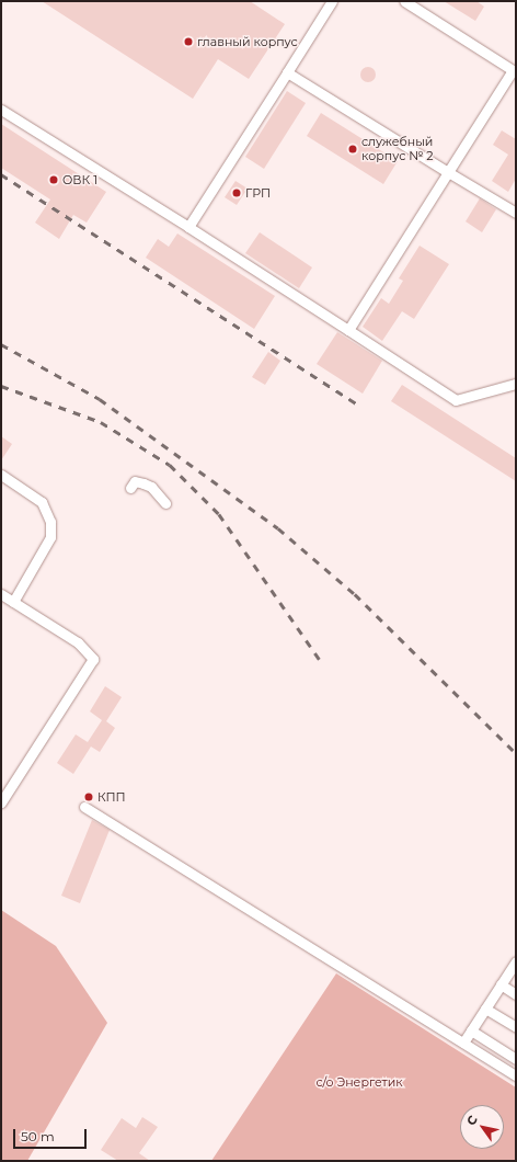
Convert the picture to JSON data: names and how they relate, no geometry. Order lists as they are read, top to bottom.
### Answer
{
  "parks": ["с/о Энергетик"],
  "places": [
    "главный корпус",
    "служебный корпус № 2",
    "ОВК 1",
    "ГРП",
    "КПП"
  ],
  "scale_bar": "50 m",
  "north": "top left"
}
